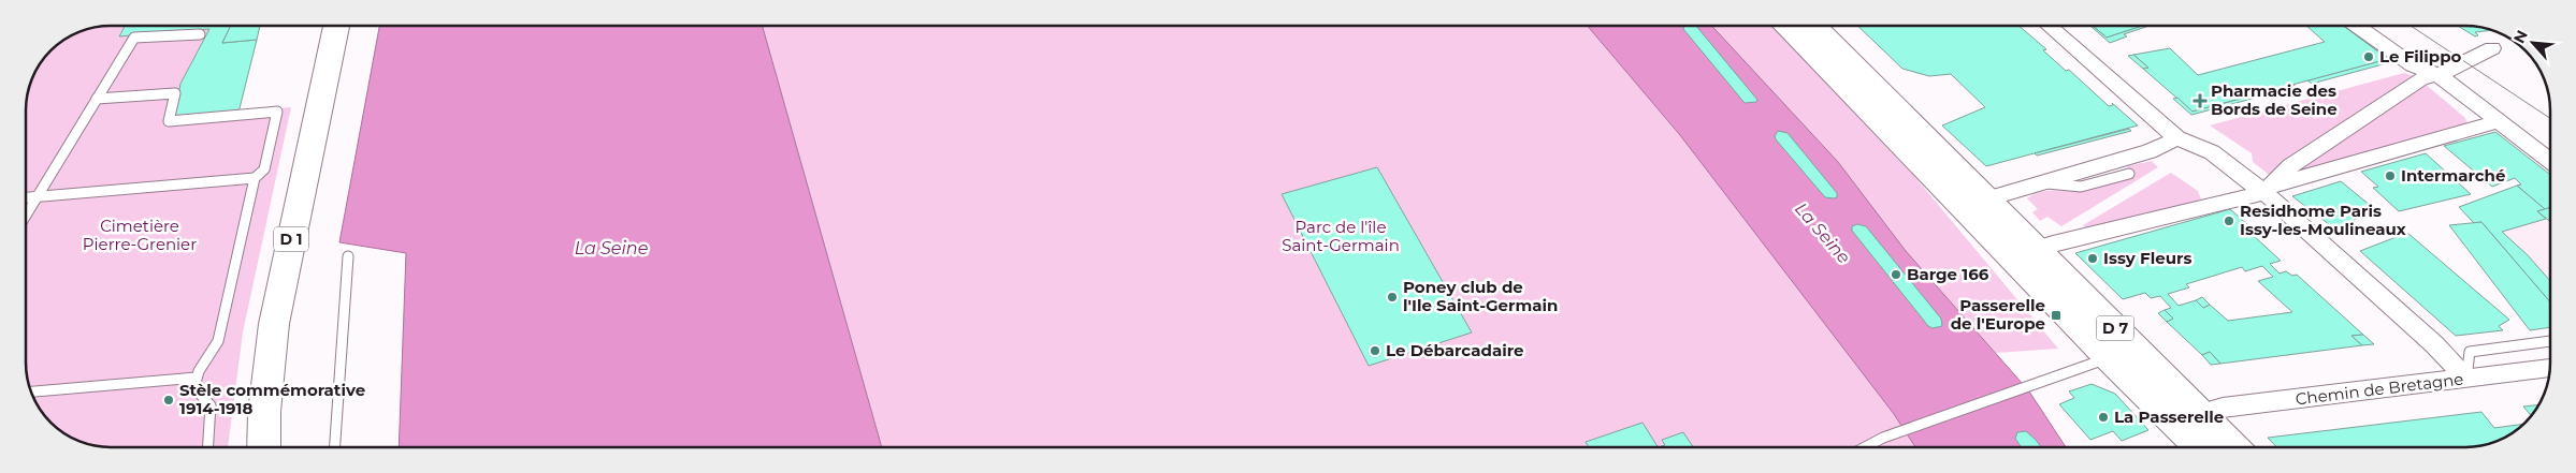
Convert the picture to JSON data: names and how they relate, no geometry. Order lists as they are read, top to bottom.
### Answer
{
  "streets": {
    "main road": ["D 1", "D 7"],
    "street": ["Chemin de Bretagne"]
  },
  "crossings": [
    ["D 7", "Chemin de Bretagne"]
  ],
  "water": ["La Seine"],
  "parks": ["Cimetière Pierre-Grenier", "Parc de l'île Saint-Germain"],
  "places": {
    "other": [
      "Le Filippo",
      "Intermarché",
      "Residhome Paris Issy-les-Moulineaux",
      "Issy Fleurs",
      "Barge 166",
      "Poney club de l'Ile Saint-Germain",
      "Le Débarcadaire",
      "Stèle commémorative 1914-1918",
      "La Passerelle"
    ],
    "health": ["Pharmacie des Bords de Seine"],
    "transit": ["Passerelle de l'Europe"]
  },
  "north": "top left"
}
